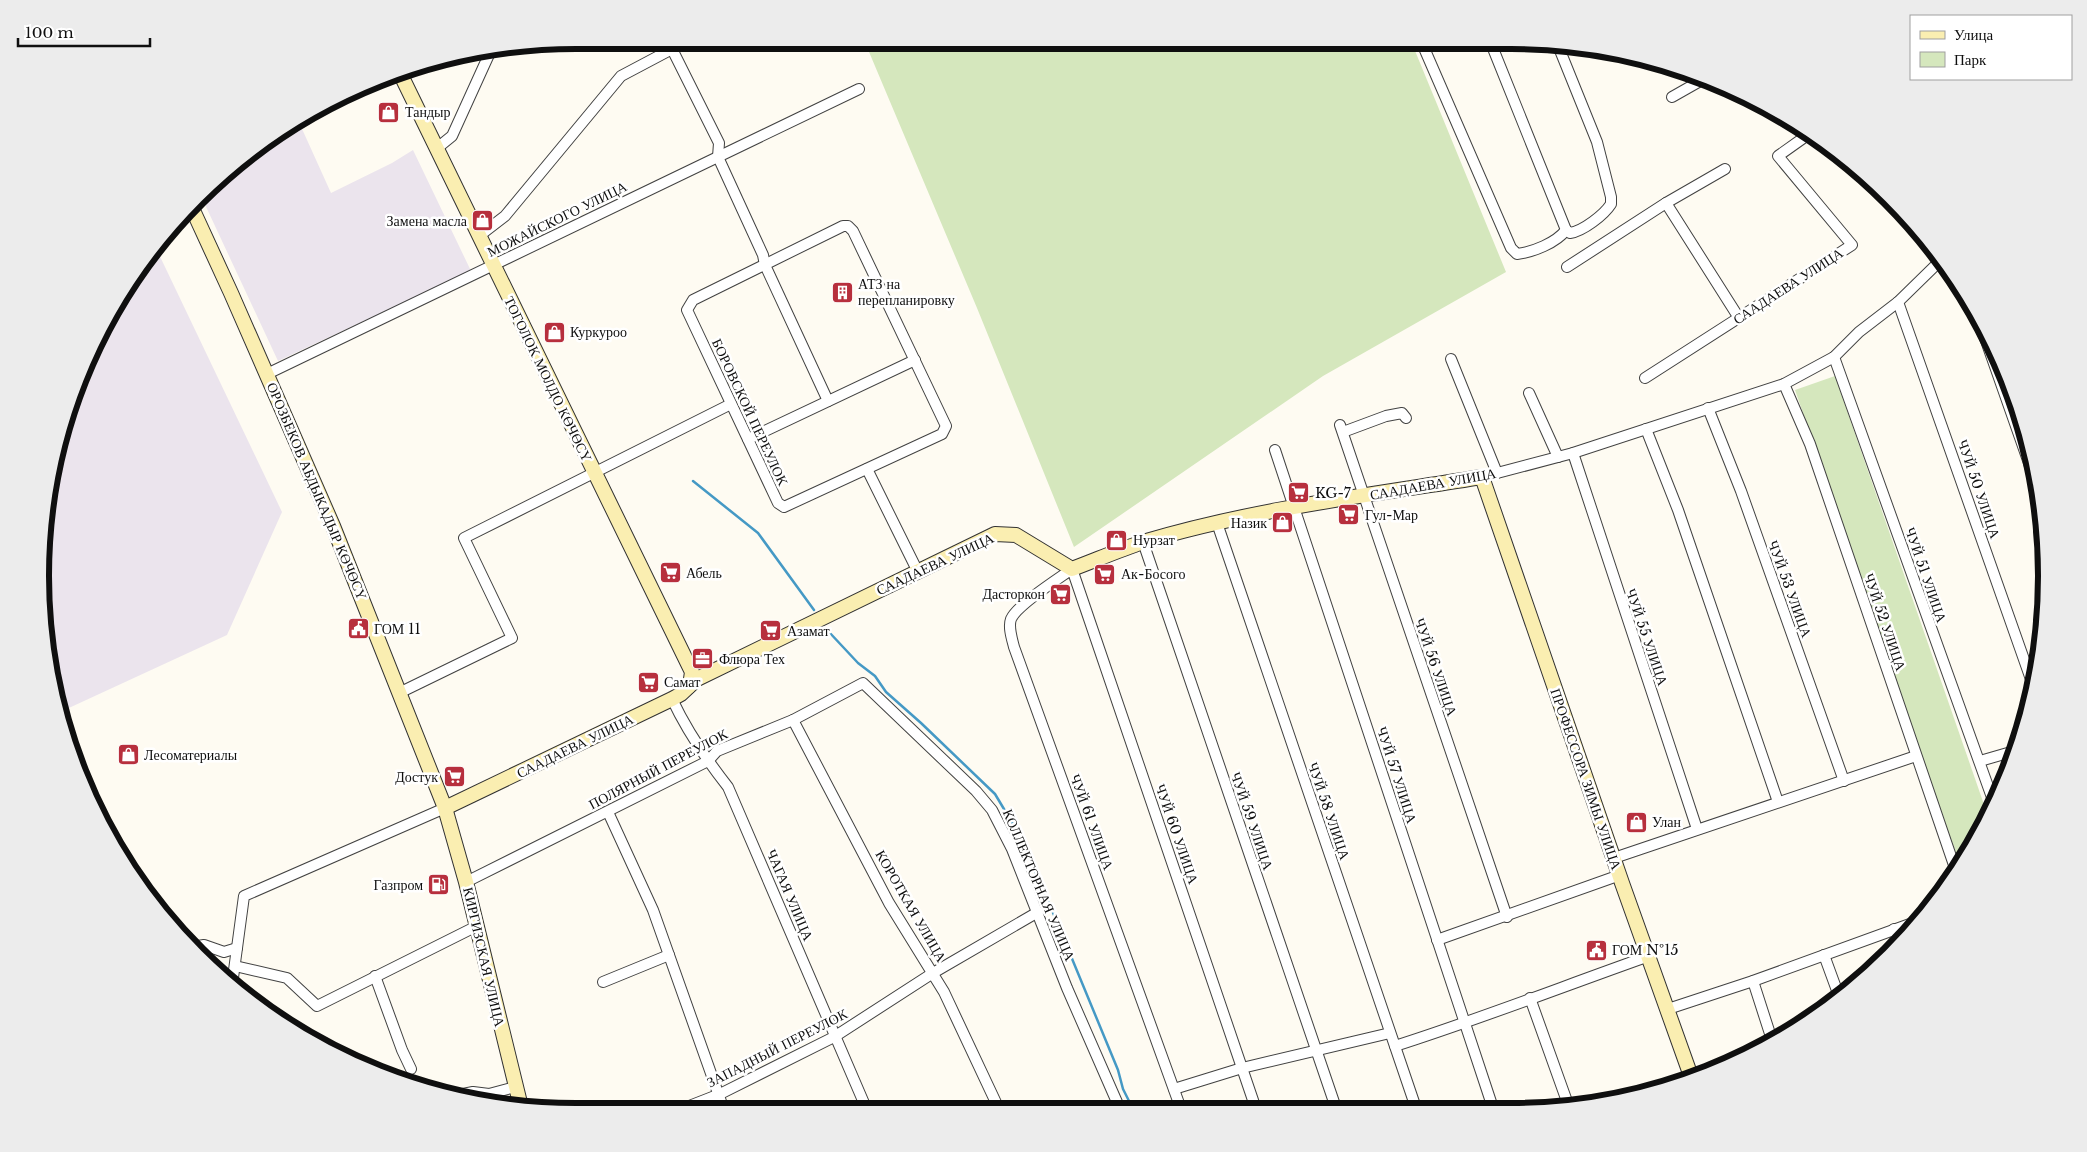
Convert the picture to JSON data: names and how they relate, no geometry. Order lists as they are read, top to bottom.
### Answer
{
  "streets": {
    "street": [
      "МОЖАЙСКОГО УЛИЦА",
      "СААДАЕВА УЛИЦА",
      "ТОГОЛОК МОЛДО КӨЧӨСҮ",
      "БОРОВСКОЙ ПЕРЕУЛОК",
      "ЧУЙ 50 УЛИЦА",
      "ОРОЗБЕКОВ АБДЫКАДЫР КӨЧӨСҮ",
      "ЧУЙ 51 УЛИЦА",
      "ЧУЙ 53 УЛИЦА",
      "ЧУЙ 52 УЛИЦА",
      "ЧУЙ 55 УЛИЦА",
      "ЧУЙ 56 УЛИЦА",
      "ПОЛЯРНЫЙ ПЕРЕУЛОК",
      "ЧУЙ 57 УЛИЦА",
      "ПРОФЕССОРА ЗИМЫ УЛИЦА",
      "ЧУЙ 58 УЛИЦА",
      "ЧУЙ 59 УЛИЦА",
      "ЧУЙ 61 УЛИЦА",
      "ЧУЙ 60 УЛИЦА",
      "КОЛЛЕКТОРНАЯ УЛИЦА",
      "ЧАГАЯ УЛИЦА",
      "КОРОТКАЯ УЛИЦА",
      "КИРГИЗСКАЯ УЛИЦА",
      "ЗАПАДНЫЙ ПЕРЕУЛОК"
    ]
  },
  "crossings": [
    ["МОЖАЙСКОГО УЛИЦА", "ТОГОЛОК МОЛДО КӨЧӨСҮ"],
    ["МОЖАЙСКОГО УЛИЦА", "ОРОЗБЕКОВ АБДЫКАДЫР КӨЧӨСҮ"],
    ["СААДАЕВА УЛИЦА", "ТОГОЛОК МОЛДО КӨЧӨСҮ"],
    ["СААДАЕВА УЛИЦА", "ЧУЙ 50 УЛИЦА"],
    ["СААДАЕВА УЛИЦА", "ОРОЗБЕКОВ АБДЫКАДЫР КӨЧӨСҮ"],
    ["СААДАЕВА УЛИЦА", "ЧУЙ 51 УЛИЦА"],
    ["СААДАЕВА УЛИЦА", "ЧУЙ 53 УЛИЦА"],
    ["СААДАЕВА УЛИЦА", "ЧУЙ 52 УЛИЦА"],
    ["СААДАЕВА УЛИЦА", "ЧУЙ 55 УЛИЦА"],
    ["СААДАЕВА УЛИЦА", "ЧУЙ 56 УЛИЦА"],
    ["СААДАЕВА УЛИЦА", "ЧУЙ 57 УЛИЦА"],
    ["СААДАЕВА УЛИЦА", "ПРОФЕССОРА ЗИМЫ УЛИЦА"],
    ["СААДАЕВА УЛИЦА", "ЧУЙ 58 УЛИЦА"],
    ["СААДАЕВА УЛИЦА", "ЧУЙ 59 УЛИЦА"],
    ["СААДАЕВА УЛИЦА", "ЧУЙ 61 УЛИЦА"],
    ["СААДАЕВА УЛИЦА", "ЧУЙ 60 УЛИЦА"],
    ["СААДАЕВА УЛИЦА", "ЧАГАЯ УЛИЦА"],
    ["СААДАЕВА УЛИЦА", "КИРГИЗСКАЯ УЛИЦА"],
    ["ОРОЗБЕКОВ АБДЫКАДЫР КӨЧӨСҮ", "КИРГИЗСКАЯ УЛИЦА"],
    ["ПОЛЯРНЫЙ ПЕРЕУЛОК", "КОЛЛЕКТОРНАЯ УЛИЦА"],
    ["ПОЛЯРНЫЙ ПЕРЕУЛОК", "ЧАГАЯ УЛИЦА"],
    ["ПОЛЯРНЫЙ ПЕРЕУЛОК", "КОРОТКАЯ УЛИЦА"],
    ["ПОЛЯРНЫЙ ПЕРЕУЛОК", "КИРГИЗСКАЯ УЛИЦА"],
    ["ЧУЙ 61 УЛИЦА", "ЧУЙ 60 УЛИЦА"],
    ["КОЛЛЕКТОРНАЯ УЛИЦА", "ЗАПАДНЫЙ ПЕРЕУЛОК"],
    ["ЧАГАЯ УЛИЦА", "ЗАПАДНЫЙ ПЕРЕУЛОК"],
    ["КОРОТКАЯ УЛИЦА", "ЗАПАДНЫЙ ПЕРЕУЛОК"]
  ],
  "places": {
    "shop": [
      "Тандыр",
      "Замена масла",
      "Куркуроо",
      "Назик",
      "Нурзат",
      "Лесоматериалы",
      "Улан"
    ],
    "building": ["АТЗ на перепланировку"],
    "supermarket": [
      "KG-7",
      "Гул-Мар",
      "Абель",
      "Ак-Босого",
      "Дасторкон",
      "Азамат",
      "Самат",
      "Достук"
    ],
    "public building": ["ГОМ 11", "ГОМ №15"],
    "office": ["Флюра Тех"],
    "fuel station": ["Газпром"]
  },
  "legend": ["Улица", "Парк"],
  "scale_bar": "100 m"
}
